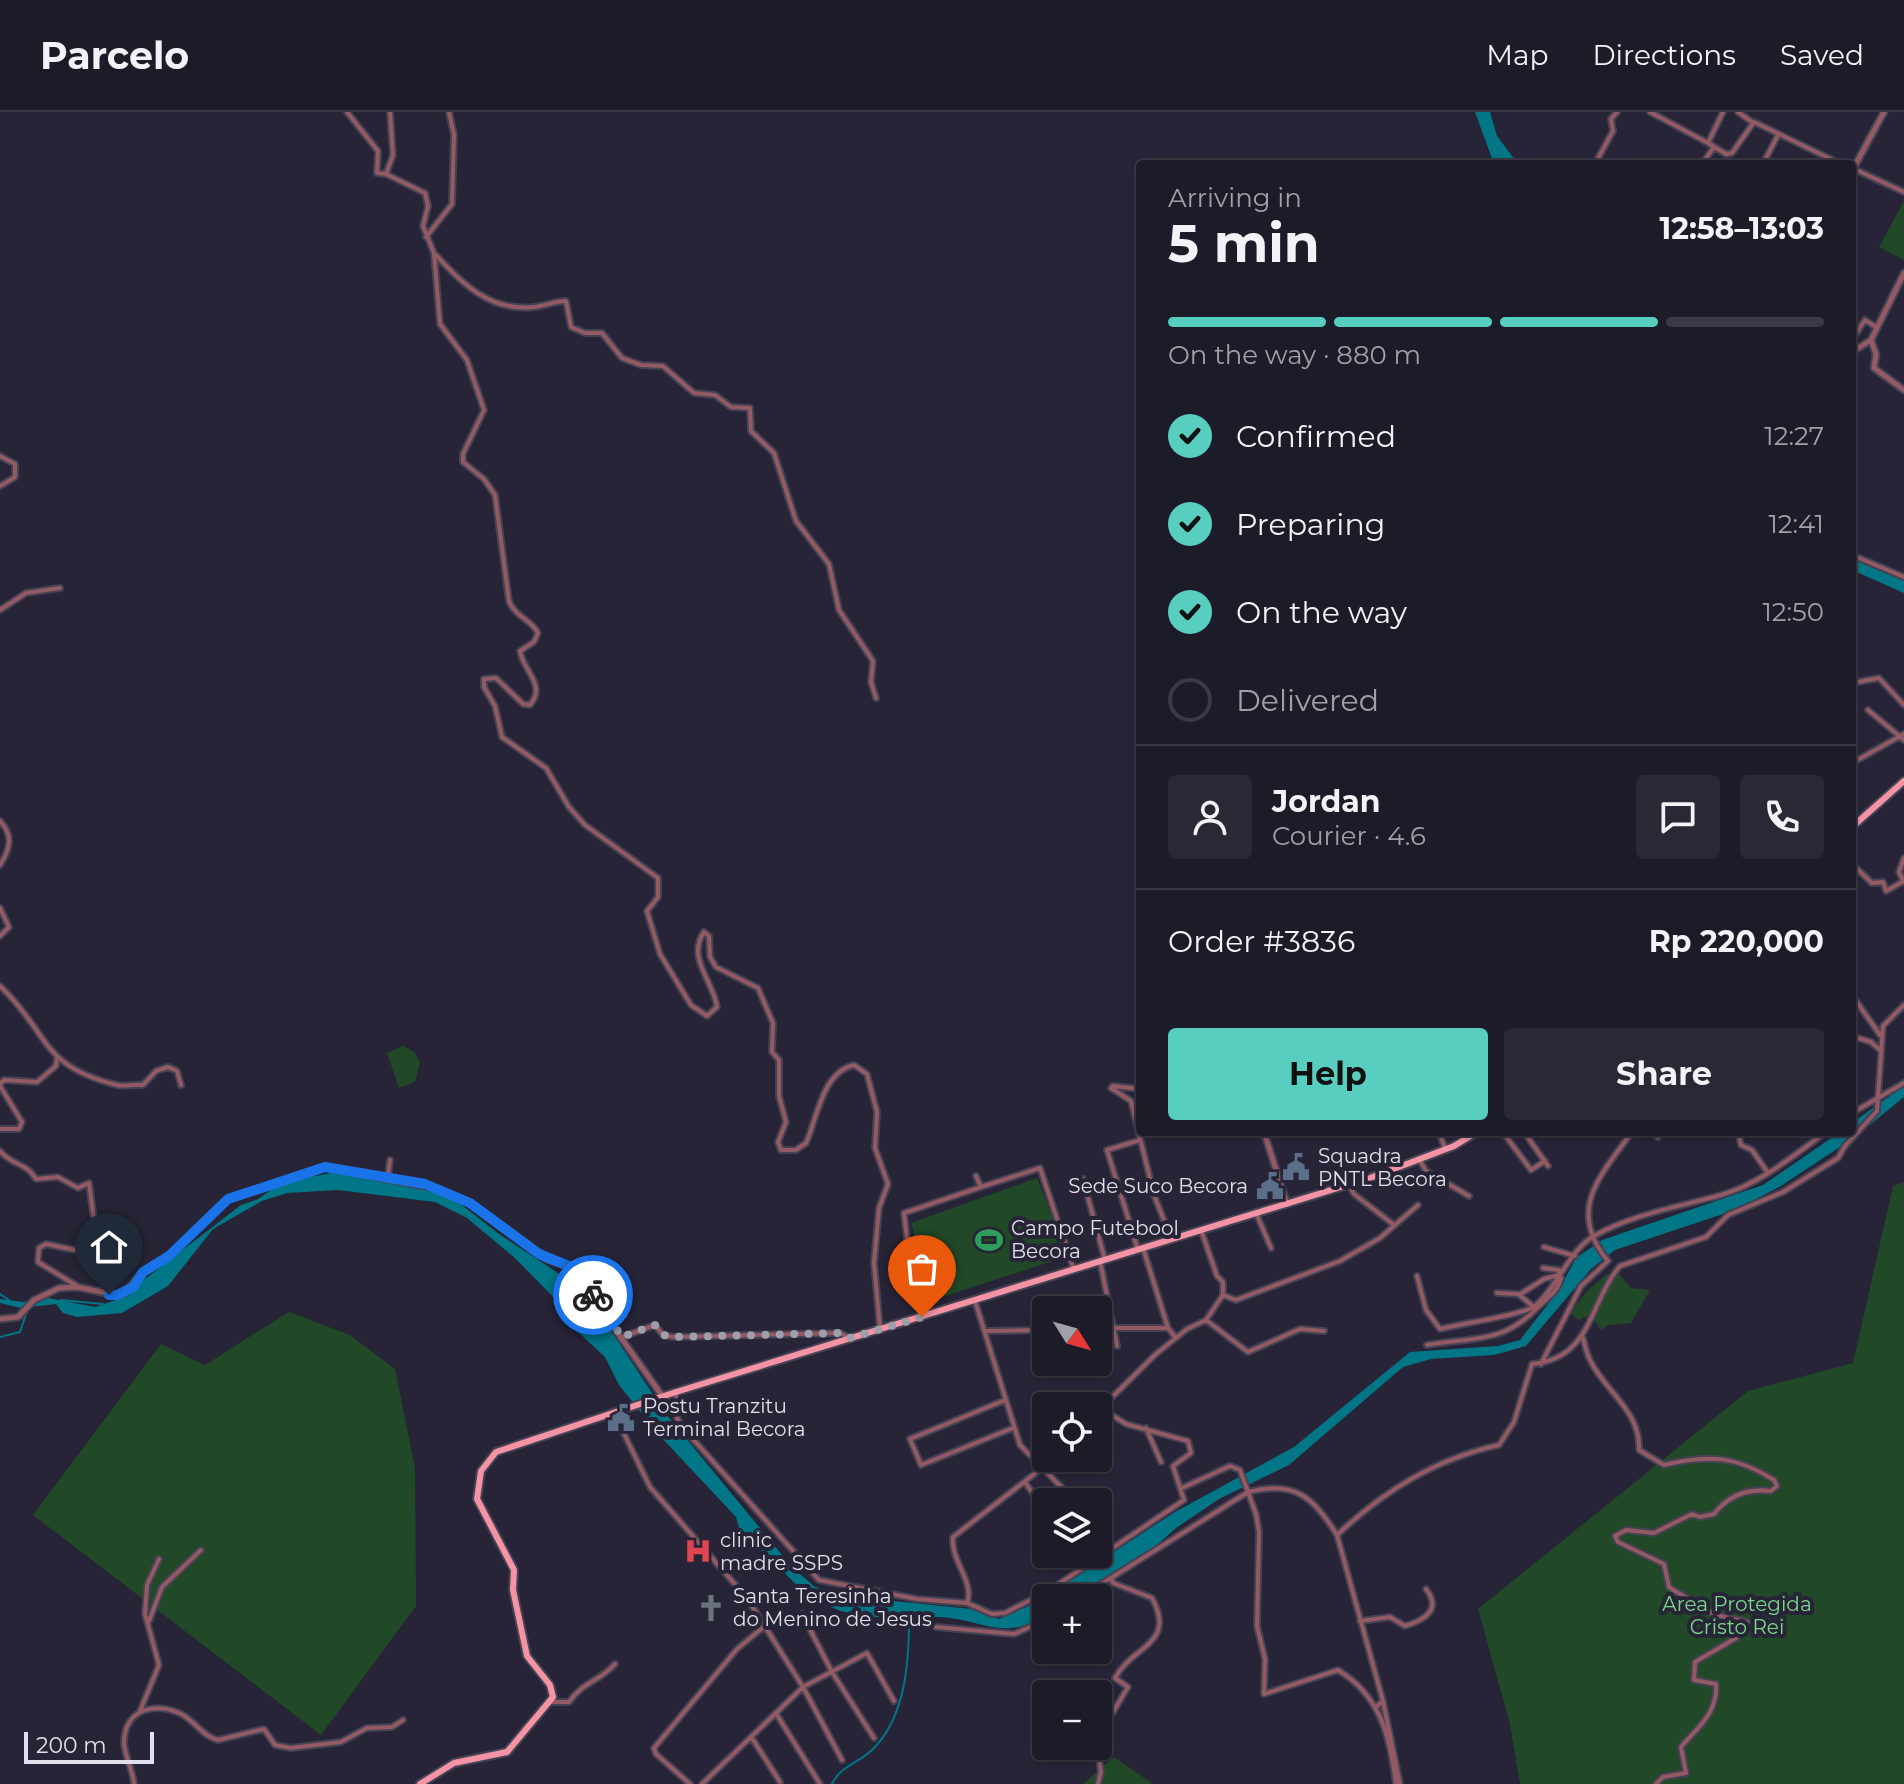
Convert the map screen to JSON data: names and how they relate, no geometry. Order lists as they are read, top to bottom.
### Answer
{
  "parks": ["Area Protegida Cristo Rei"],
  "places": {
    "public building": ["Squadra PNTL Becora", "Sede Suco Becora", "Postu Tranzitu Terminal Becora"],
    "sports": ["Campo Futebool Becora"],
    "hospital": ["clinic madre SSPS"],
    "church": ["Santa Teresinha do Menino de Jesus"]
  },
  "scale_bar": "200 m",
  "north": "bottom right",
  "page": {
    "header": "Parcelo",
    "nav": ["Map", "Directions", "Saved"],
    "heading": ["5 min", "Arriving in", "12:58–13:03"],
    "panel": [
      "Jordan",
      "Courier · 4.6",
      "Order #3836",
      "Rp 220,000"
    ],
    "bar": "On the way · 880 m",
    "list": [
      ["Confirmed", "12:27"],
      ["Preparing", "12:41"],
      ["On the way", "12:50"],
      "Delivered"
    ],
    "buttons": ["Help", "Share"],
    "map_buttons": ["+", "−"],
    "scale": "200 m"
  }
}
